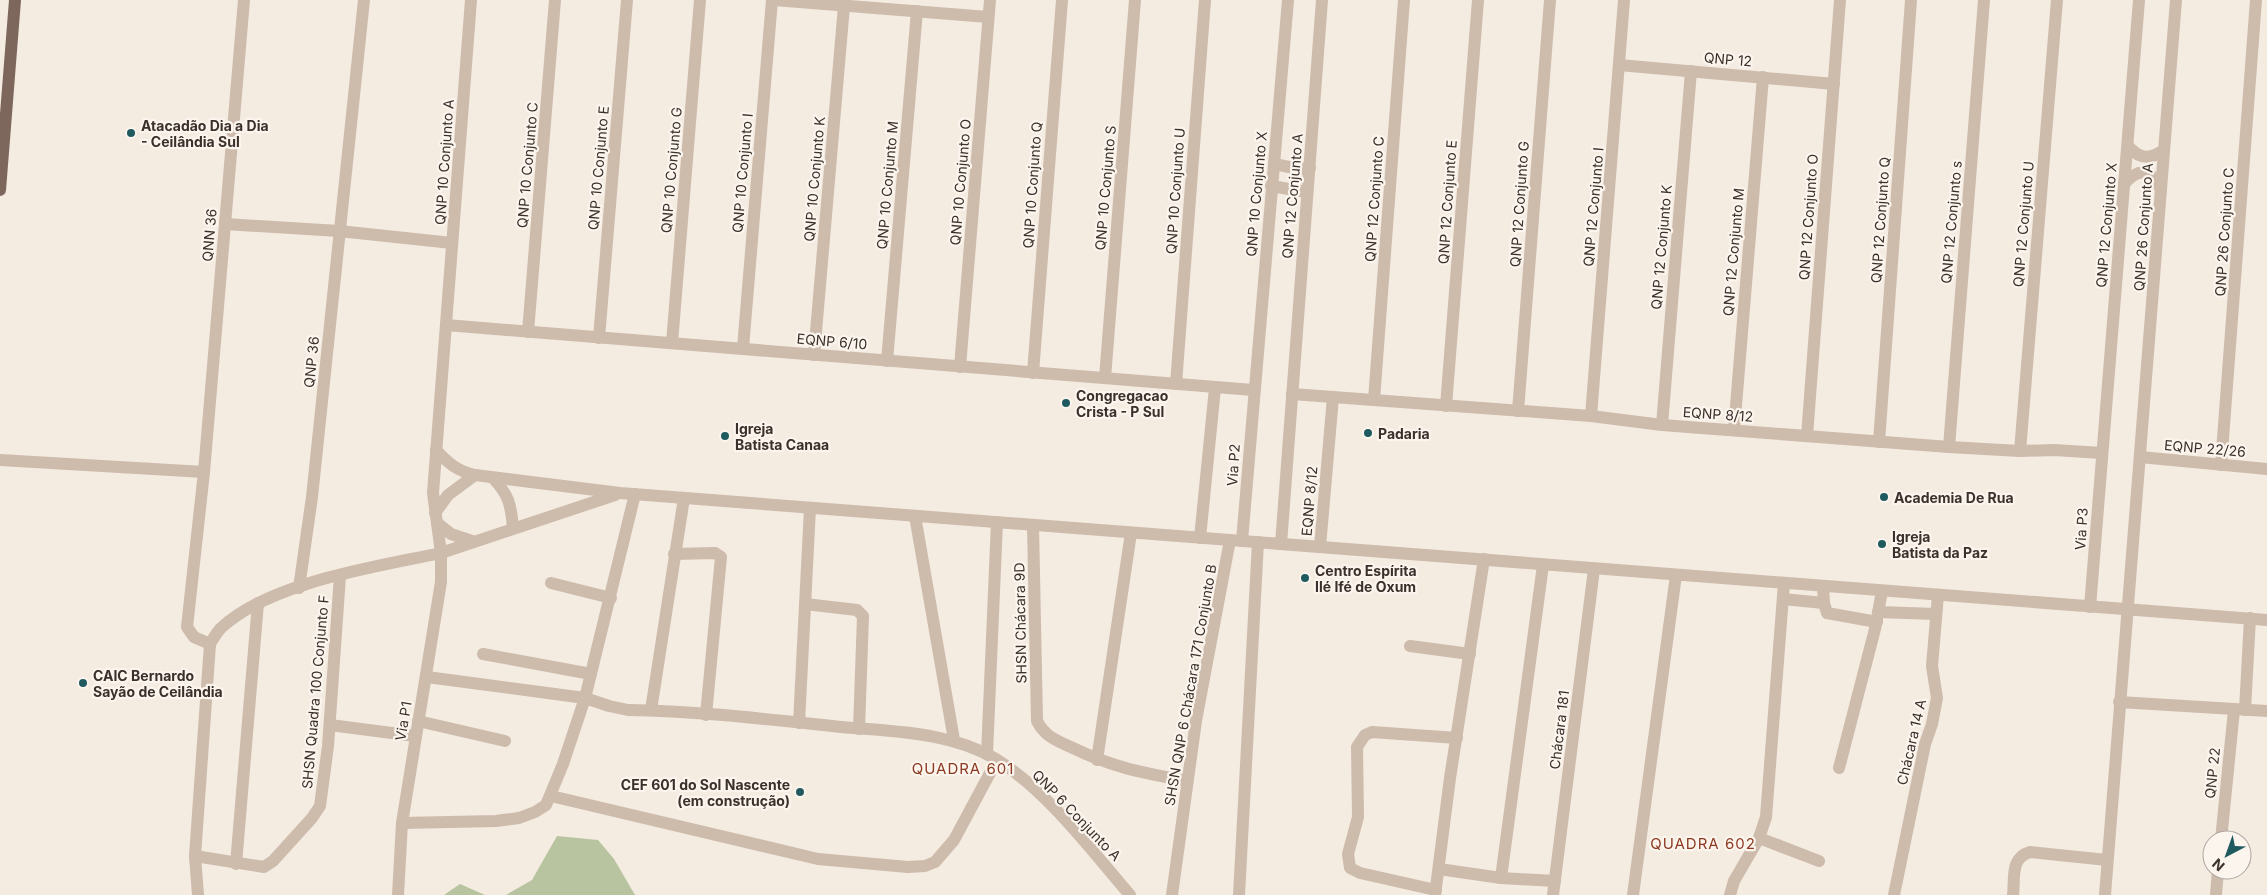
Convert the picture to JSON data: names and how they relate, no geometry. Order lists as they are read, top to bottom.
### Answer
{
  "streets": {
    "street": [
      "QNP 12",
      "QNP 10 Conjunto A",
      "QNP 10 Conjunto C",
      "QNP 10 Conjunto E",
      "QNP 10 Conjunto G",
      "QNP 10 Conjunto I",
      "QNP 10 Conjunto K",
      "QNP 10 Conjunto O",
      "QNP 10 Conjunto M",
      "QNP 10 Conjunto Q",
      "QNP 10 Conjunto S",
      "QNP 10 Conjunto U",
      "QNP 10 Conjunto X",
      "QNP 12 Conjunto A",
      "QNP 12 Conjunto C",
      "QNP 12 Conjunto E",
      "QNP 12 Conjunto G",
      "QNP 12 Conjunto I",
      "QNP 12 Conjunto O",
      "QNP 12 Conjunto Q",
      "QNP 12 Conjunto s",
      "QNP 12 Conjunto U",
      "QNP 12 Conjunto X",
      "QNP 26 Conjunto A",
      "QNP 26 Conjunto C",
      "QNN 36",
      "QNP 12 Conjunto K",
      "QNP 12 Conjunto M",
      "EQNP 6/10",
      "QNP 36",
      "EQNP 8/12",
      "EQNP 22/26",
      "Via P2",
      "Via P3",
      "SHSN Chácara 9D",
      "SHSN QNP 6 Chácara 171 Conjunto B",
      "SHSN Quadra 100 Conjunto F",
      "Via P1",
      "Chácara 181",
      "Chácara 14 A",
      "QNP 22",
      "QNP 6 Conjunto A"
    ]
  },
  "crossings": [
    ["QNP 12", "QNP 12 Conjunto I"],
    ["QNP 12", "QNP 12 Conjunto O"],
    ["QNP 12", "QNP 12 Conjunto K"],
    ["QNP 12", "QNP 12 Conjunto M"],
    ["QNP 10 Conjunto A", "EQNP 6/10"],
    ["QNP 10 Conjunto C", "EQNP 6/10"],
    ["QNP 10 Conjunto E", "EQNP 6/10"],
    ["QNP 10 Conjunto G", "EQNP 6/10"],
    ["QNP 10 Conjunto I", "EQNP 6/10"],
    ["QNP 10 Conjunto K", "EQNP 6/10"],
    ["QNP 10 Conjunto O", "EQNP 6/10"],
    ["QNP 10 Conjunto M", "EQNP 6/10"],
    ["QNP 10 Conjunto Q", "EQNP 6/10"],
    ["QNP 10 Conjunto S", "EQNP 6/10"],
    ["QNP 10 Conjunto U", "EQNP 6/10"],
    ["QNP 10 Conjunto X", "EQNP 6/10"],
    ["QNP 10 Conjunto X", "Via P2"],
    ["QNP 12 Conjunto A", "EQNP 8/12"],
    ["QNP 12 Conjunto C", "EQNP 8/12"],
    ["QNP 12 Conjunto E", "EQNP 8/12"],
    ["QNP 12 Conjunto G", "EQNP 8/12"],
    ["QNP 12 Conjunto I", "EQNP 8/12"],
    ["QNP 12 Conjunto O", "EQNP 8/12"],
    ["QNP 12 Conjunto Q", "EQNP 8/12"],
    ["QNP 12 Conjunto s", "EQNP 8/12"],
    ["QNP 12 Conjunto U", "EQNP 8/12"],
    ["QNP 12 Conjunto X", "EQNP 8/12"],
    ["QNP 12 Conjunto X", "Via P3"],
    ["QNP 26 Conjunto A", "EQNP 22/26"],
    ["QNP 26 Conjunto C", "EQNP 22/26"],
    ["QNP 12 Conjunto K", "EQNP 8/12"],
    ["QNP 12 Conjunto M", "EQNP 8/12"],
    ["EQNP 6/10", "Via P2"],
    ["EQNP 8/12", "Via P3"],
    ["Via P2", "SHSN QNP 6 Chácara 171 Conjunto B"],
    ["Via P1", "QNP 6 Conjunto A"]
  ],
  "districts": ["QUADRA 601", "QUADRA 602"],
  "places": [
    "Atacadão Dia a Dia - Ceilândia Sul",
    "Congregacao Crista - P Sul",
    "Padaria",
    "Igreja Batista Canaa",
    "Academia De Rua",
    "Igreja Batista da Paz",
    "Centro Espírita Ilé Ifé de Oxum",
    "CAIC Bernardo Sayão de Ceilândia",
    "CEF 601 do Sol Nascente (em construção)"
  ],
  "north": "bottom left"
}
